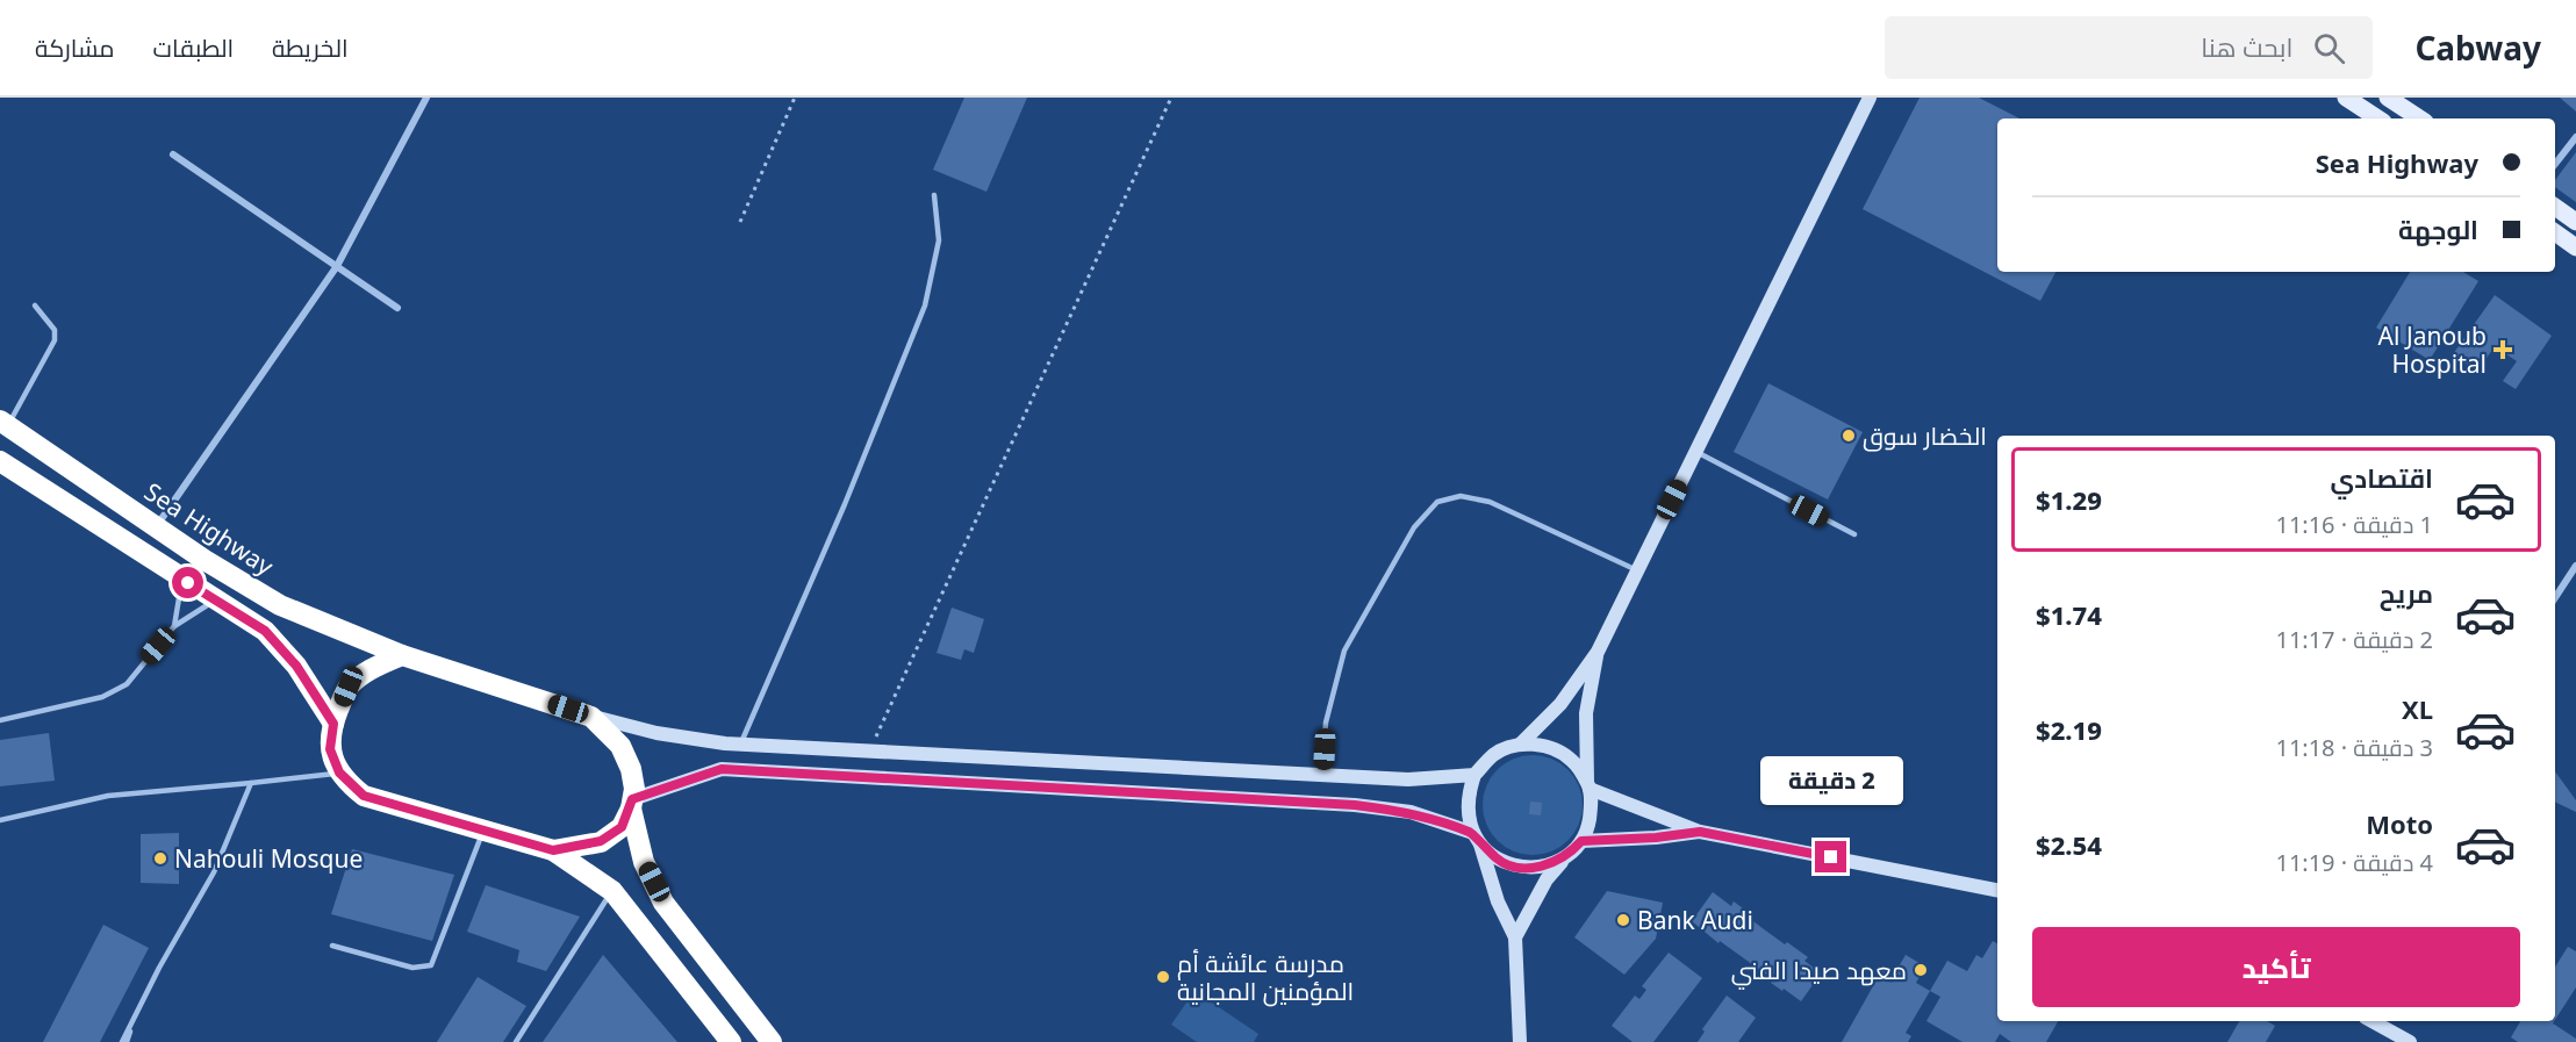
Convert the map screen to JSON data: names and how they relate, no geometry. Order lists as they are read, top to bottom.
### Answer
{
  "streets": {
    "highway": ["Sea Highway"]
  },
  "places": {
    "health": ["Al Janoub Hospital"],
    "other": [
      "الخضار سوق",
      "Nahouli Mosque",
      "Bank Audi",
      "معهد صيدا الفني",
      "مدرسة عائشة أم المؤمنين المجانية"
    ]
  },
  "page": {
    "header": "Cabway",
    "search": "ابحث هنا",
    "nav": ["الخريطة", "الطبقات", "مشاركة"],
    "banner": ["Sea Highway", "الوجهة"],
    "list": [
      {
        "name": "اقتصادي",
        "note": "1 دقيقة · 11:16",
        "value": "$1.29"
      },
      {
        "name": "مريح",
        "note": "2 دقيقة · 11:17",
        "value": "$1.74"
      },
      {
        "name": "XL",
        "note": "3 دقيقة · 11:18",
        "value": "$2.19"
      },
      {
        "name": "Moto",
        "note": "4 دقيقة · 11:19",
        "value": "$2.54"
      }
    ],
    "bubble": "2 دقيقة",
    "buttons": "تأكيد"
  }
}
